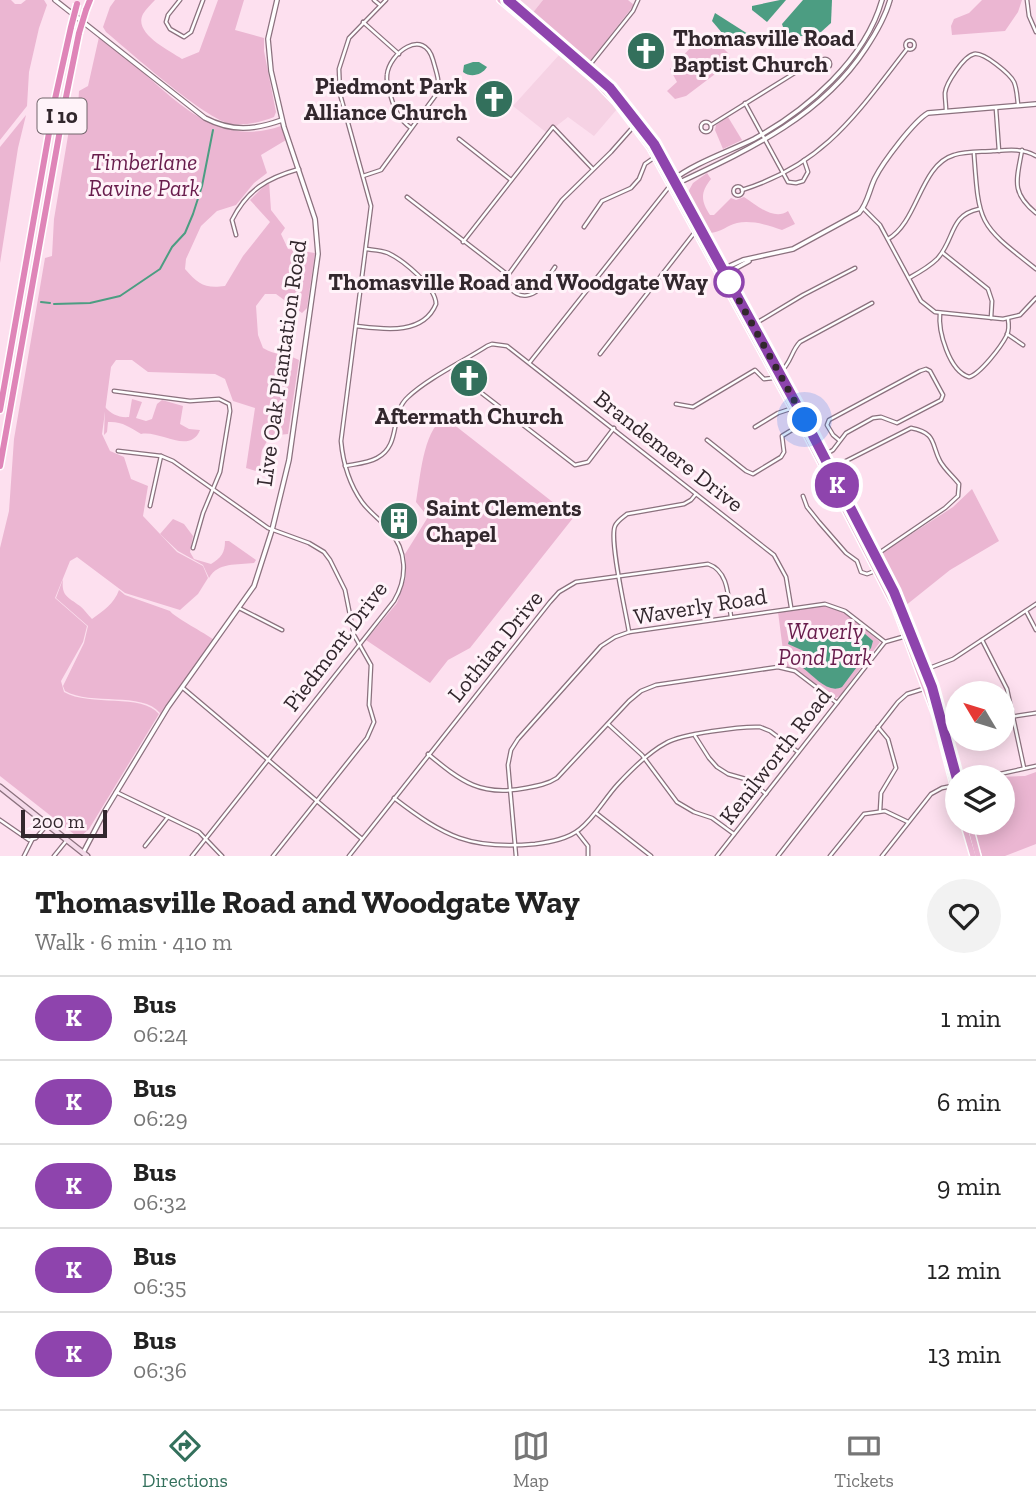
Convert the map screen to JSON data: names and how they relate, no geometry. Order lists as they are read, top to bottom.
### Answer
{
  "streets": {
    "highway": ["I 10"],
    "street": [
      "Live Oak Plantation Road",
      "Brandemere Drive",
      "Waverly Road",
      "Piedmont Drive",
      "Lothian Drive",
      "Kenilworth Road"
    ]
  },
  "crossings": [
    ["Brandemere Drive", "Waverly Road"],
    ["Waverly Road", "Lothian Drive"],
    ["Waverly Road", "Kenilworth Road"]
  ],
  "parks": ["Timberlane Ravine Park", "Waverly Pond Park"],
  "places": {
    "church": ["Thomasville Road Baptist Church", "Piedmont Park Alliance Church", "Aftermath Church"],
    "other": ["Thomasville Road and Woodgate Way"],
    "building": ["Saint Clements Chapel"]
  },
  "lines": ["bus line K"],
  "scale_bar": "200 m",
  "north": "top left",
  "page": {
    "on_map": "K",
    "scale": "200 m",
    "heading": ["Thomasville Road and Woodgate Way", "Walk · 6 min · 410 m"],
    "list": [
      {
        "mark": "K",
        "name": "Bus",
        "note": "06:24",
        "value": "1 min"
      },
      {
        "mark": "K",
        "name": "Bus",
        "note": "06:29",
        "value": "6 min"
      },
      {
        "mark": "K",
        "name": "Bus",
        "note": "06:32",
        "value": "9 min"
      },
      {
        "mark": "K",
        "name": "Bus",
        "note": "06:35",
        "value": "12 min"
      },
      {
        "mark": "K",
        "name": "Bus",
        "note": "06:36",
        "value": "13 min"
      }
    ],
    "tabs": ["Directions", "Map", "Tickets"]
  }
}
